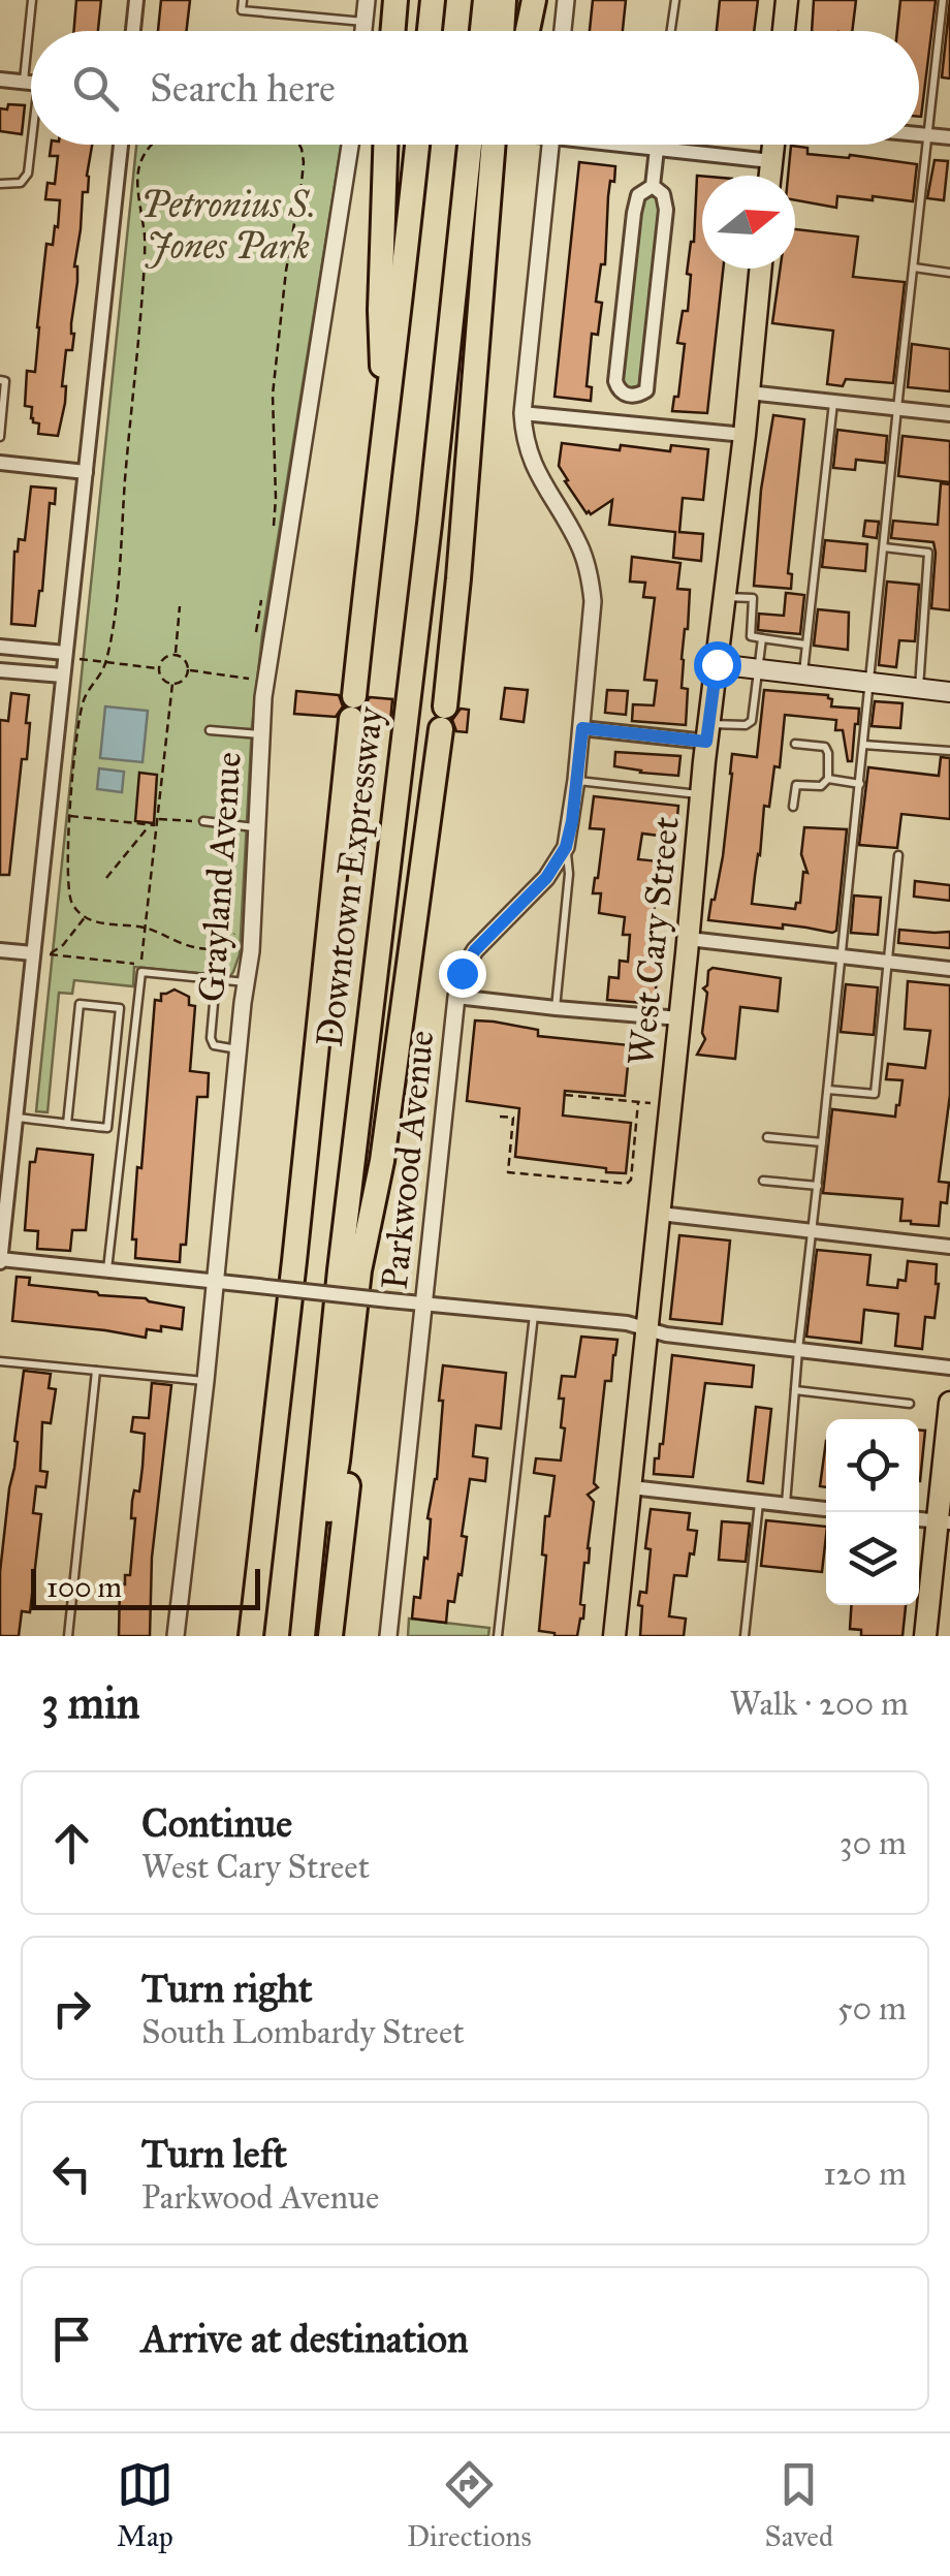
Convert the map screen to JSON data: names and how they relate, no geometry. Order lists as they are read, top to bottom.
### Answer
{
  "streets": {
    "highway": ["Downtown Expressway"],
    "main road": ["West Cary Street"],
    "street": ["Grayland Avenue", "Parkwood Avenue"]
  },
  "parks": ["Petronius S. Jones Park"],
  "scale_bar": "100 m",
  "north": "right",
  "page": {
    "search": "Search here",
    "scale": "100 m",
    "heading": ["3 min", "Walk · 200 m"],
    "list": [
      ["Continue", "West Cary Street", "30 m"],
      ["Turn right", "South Lombardy Street", "50 m"],
      ["Turn left", "Parkwood Avenue", "120 m"],
      "Arrive at destination"
    ],
    "nav": ["Map", "Directions", "Saved"]
  }
}
